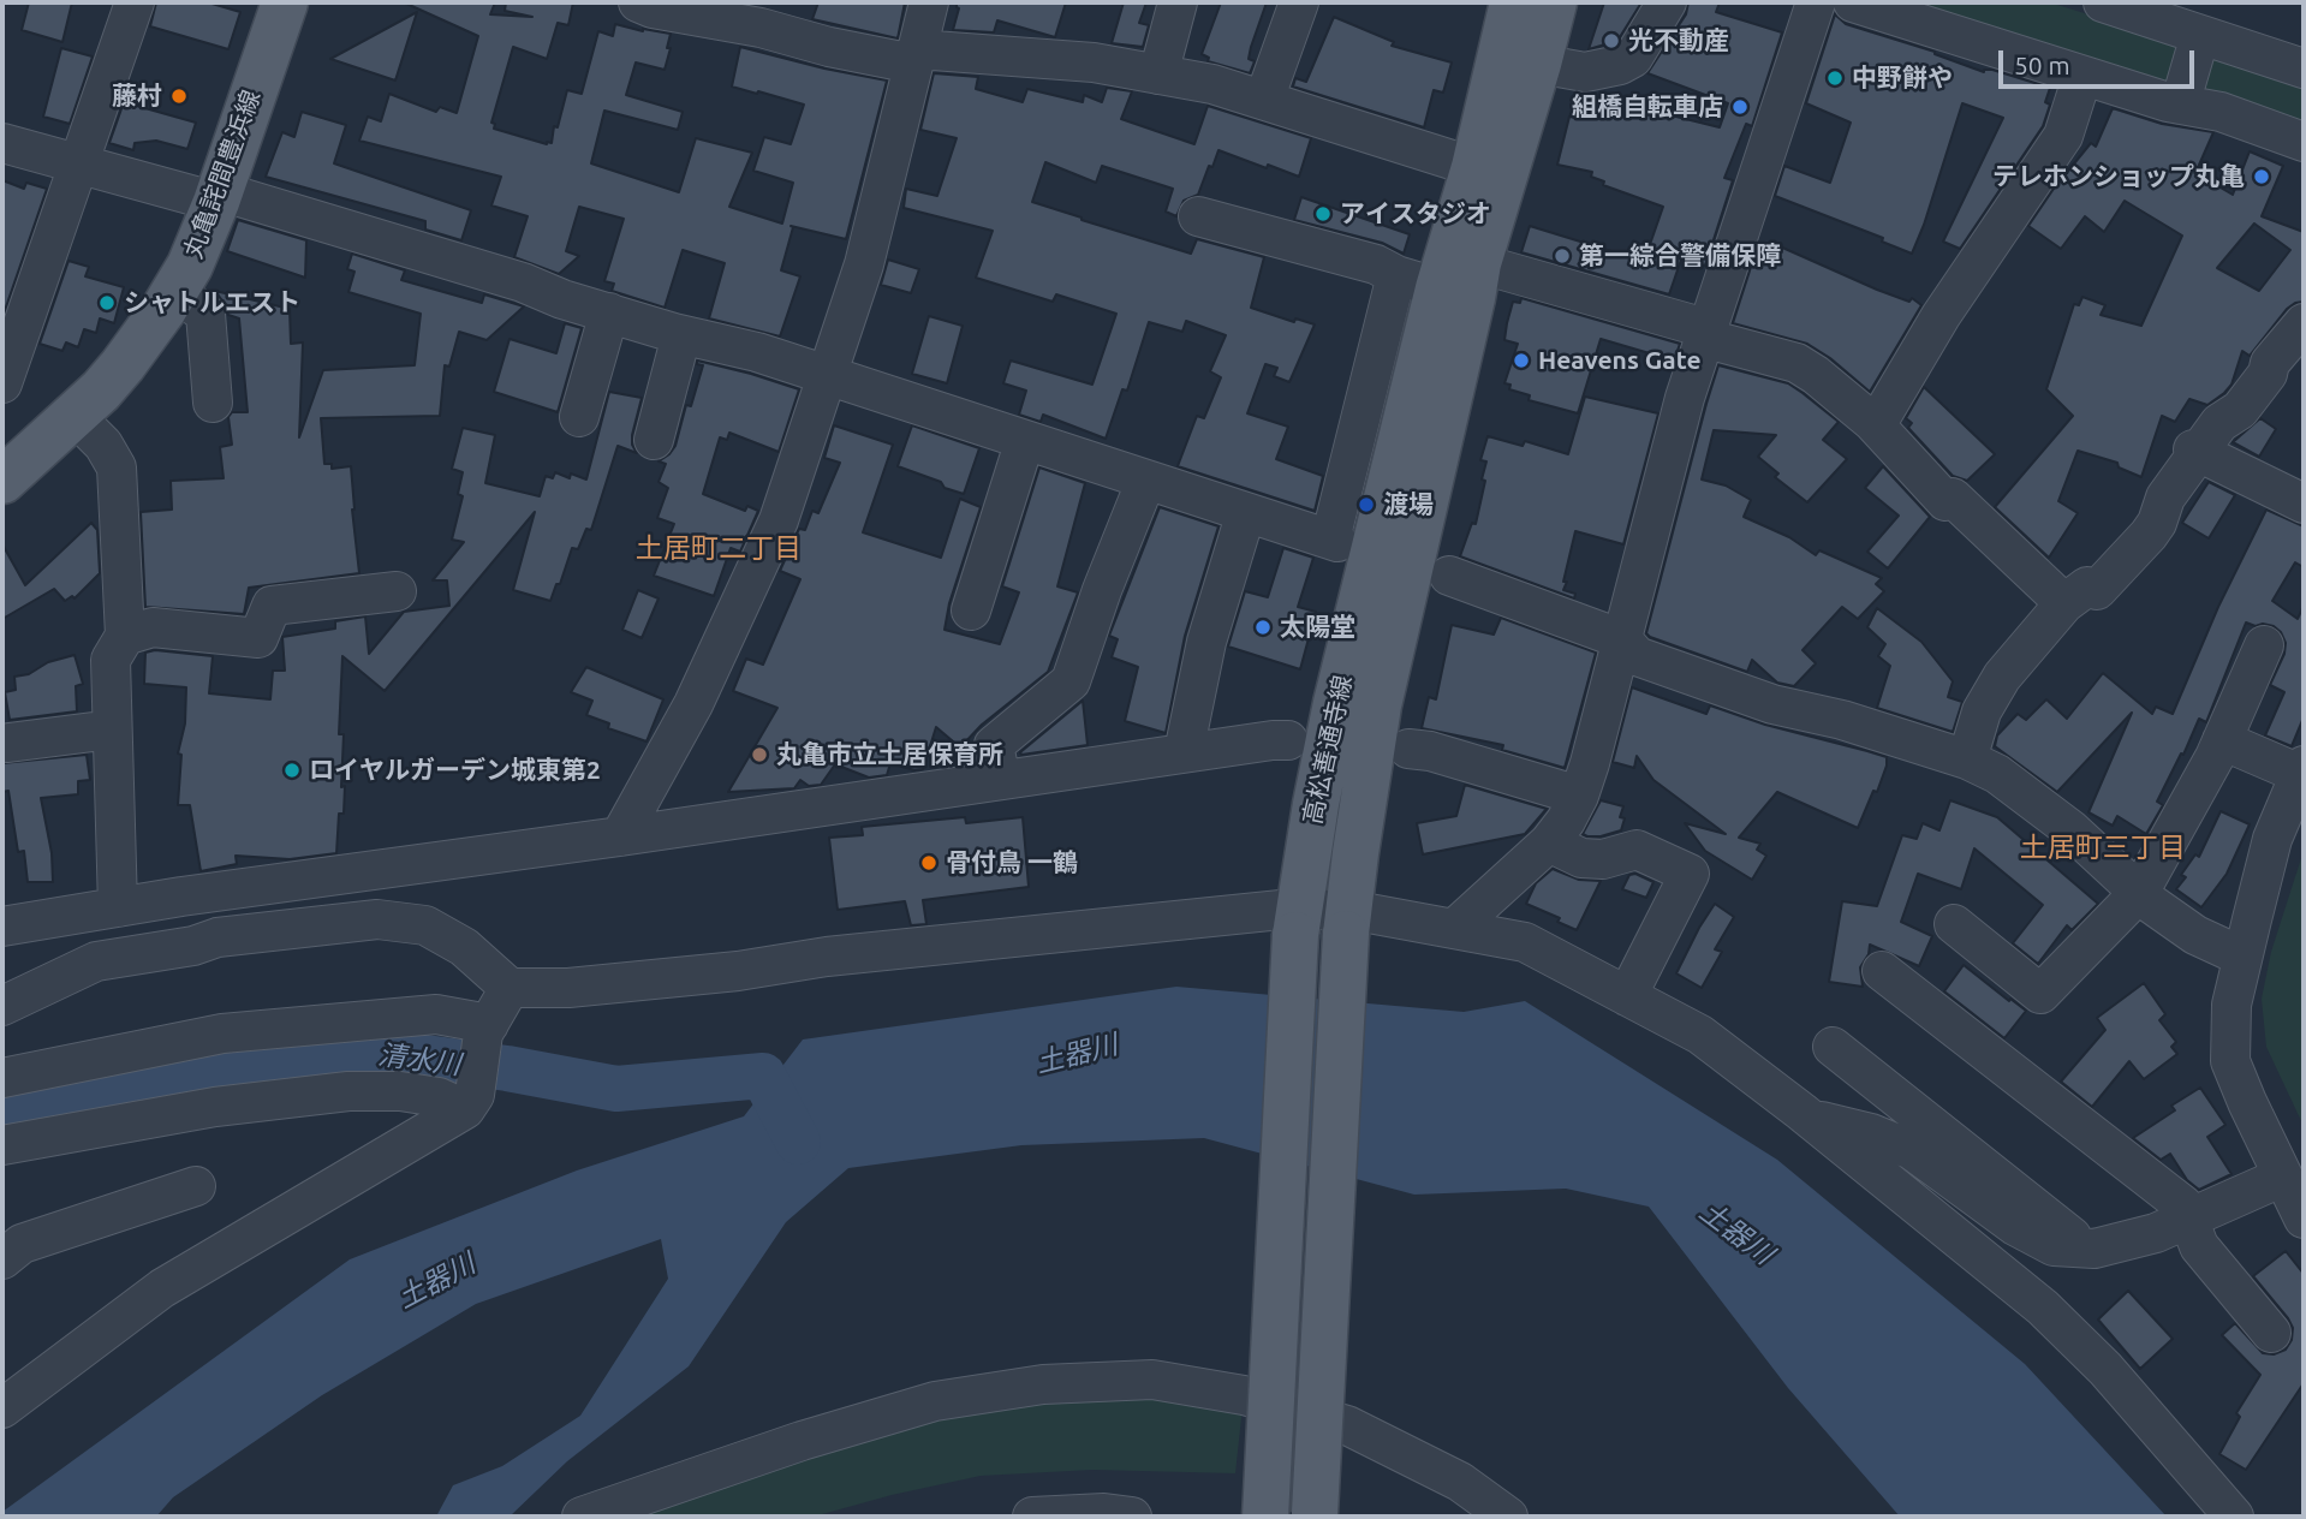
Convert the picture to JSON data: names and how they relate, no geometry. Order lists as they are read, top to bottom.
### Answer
{
  "streets": {
    "main road": ["丸亀詫間豊浜線", "高松善通寺線"]
  },
  "districts": ["土居町二丁目", "土居町三丁目"],
  "water": ["土器川", "清水川"],
  "places": [
    "光不動産",
    "中野餅や",
    "藤村",
    "組橋自転車店",
    "テレホンショップ丸亀",
    "アイスタジオ",
    "第一綜合警備保障",
    "シャトルエスト",
    "Heavens Gate",
    "渡場",
    "太陽堂",
    "丸亀市立土居保育所",
    "ロイヤルガーデン城東第2",
    "骨付鳥 一鶴"
  ],
  "scale_bar": "50 m"
}
